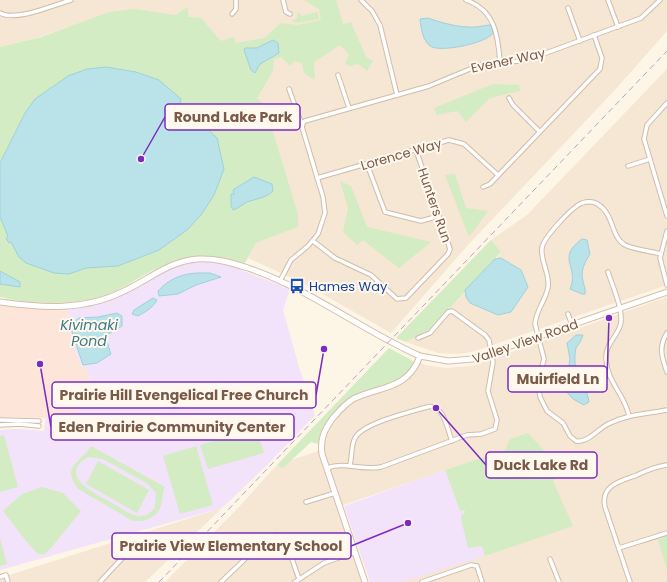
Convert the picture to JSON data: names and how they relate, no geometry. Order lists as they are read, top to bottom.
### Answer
{
  "streets": {
    "street": [
      "Evener Way",
      "Lorence Way",
      "Hunters Run",
      "Valley View Road"
    ]
  },
  "crossings": [
    ["Lorence Way", "Hunters Run"]
  ],
  "water": ["Kivimaki Pond"],
  "places": {
    "other": [
      "Round Lake Park",
      "Muirfield Ln",
      "Prairie Hill Evengelical Free Church",
      "Eden Prairie Community Center",
      "Duck Lake Rd",
      "Prairie View Elementary School"
    ],
    "bus stop": ["Hames Way"]
  }
}
